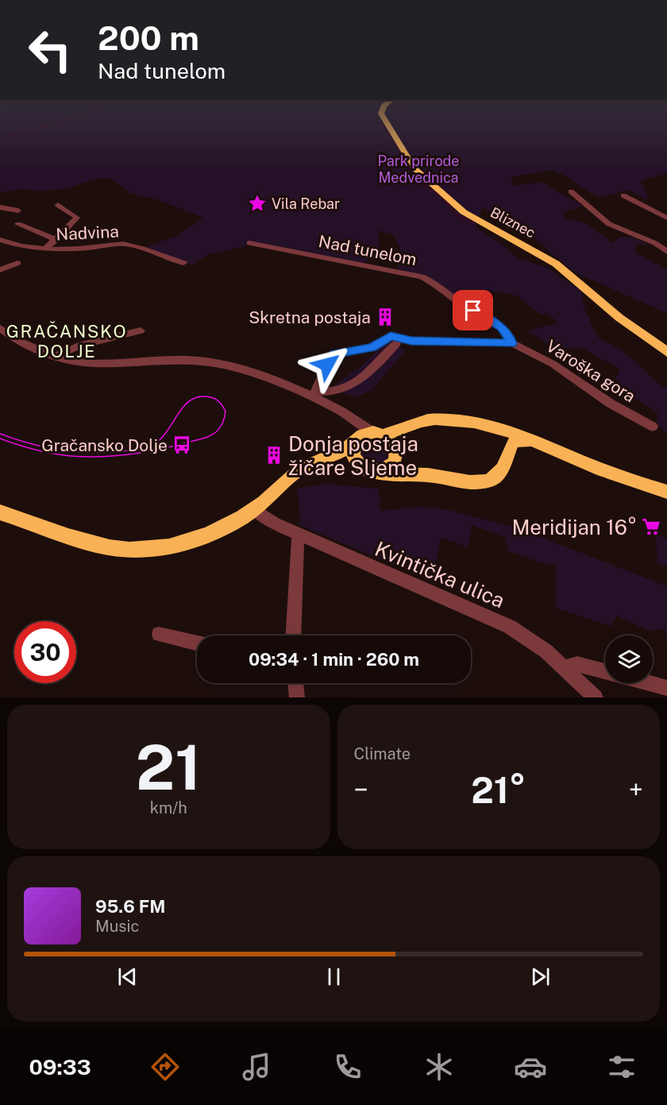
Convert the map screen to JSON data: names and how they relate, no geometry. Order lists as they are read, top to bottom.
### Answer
{
  "streets": {
    "main road": ["Bliznec"],
    "street": [
      "Nadvina",
      "Nad tunelom",
      "Varoška gora",
      "Kvintička ulica"
    ]
  },
  "crossings": [
    ["Nad tunelom", "Varoška gora"]
  ],
  "districts": ["GRAČANSKO DOLJE"],
  "parks": ["Park prirode Medvednica"],
  "places": {
    "place": ["Vila Rebar"],
    "building": ["Skretna postaja", "Donja postaja žičare Sljeme"],
    "bus stop": ["Gračansko Dolje"],
    "supermarket": ["Meridijan 16°"]
  },
  "page": {
    "turn": ["200 m", "Nad tunelom"],
    "limit": "30",
    "trip": "09:34 · 1 min · 260 m",
    "tile": [
      ["21", "km/h"],
      "Climate"
    ],
    "heat": ["−", "21°", "+"],
    "song": ["95.6 FM", "Music"],
    "tabs": "09:33"
  }
}
